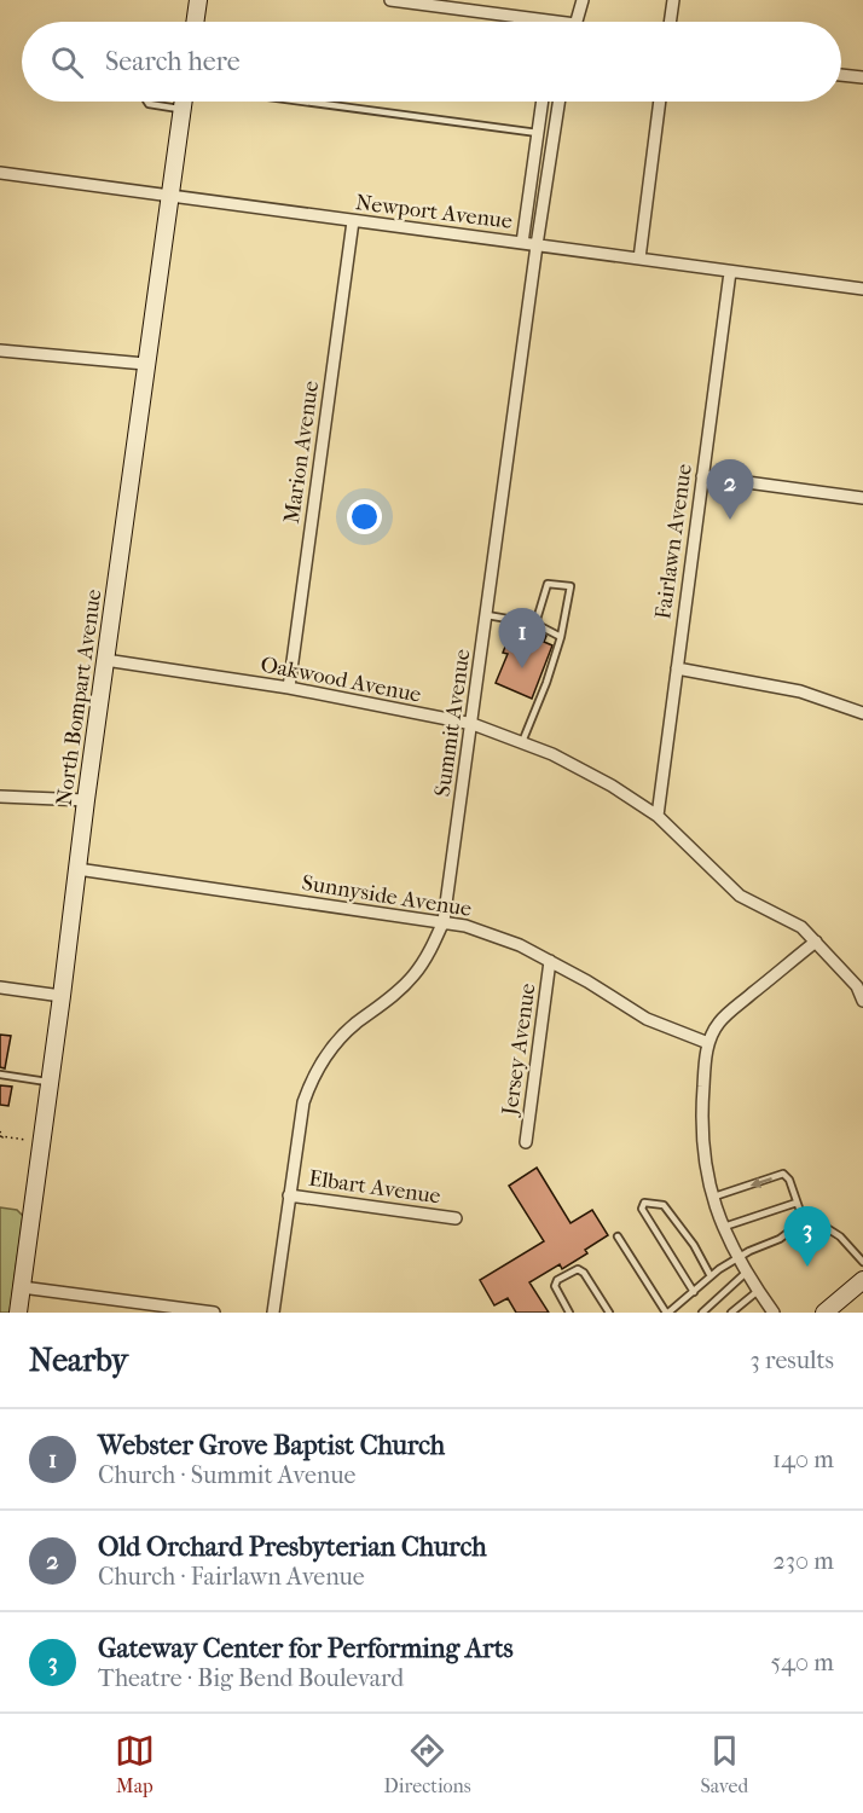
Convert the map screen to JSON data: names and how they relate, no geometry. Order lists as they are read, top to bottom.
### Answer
{
  "streets": {
    "street": [
      "Newport Avenue",
      "Marion Avenue",
      "Fairlawn Avenue",
      "Oakwood Avenue",
      "North Bompart Avenue",
      "Summit Avenue",
      "Sunnyside Avenue",
      "Jersey Avenue",
      "Elbart Avenue"
    ]
  },
  "crossings": [
    ["Newport Avenue", "Marion Avenue"],
    ["Newport Avenue", "Fairlawn Avenue"],
    ["Newport Avenue", "North Bompart Avenue"],
    ["Newport Avenue", "Summit Avenue"],
    ["Marion Avenue", "Oakwood Avenue"],
    ["Fairlawn Avenue", "Oakwood Avenue"],
    ["Oakwood Avenue", "North Bompart Avenue"],
    ["Oakwood Avenue", "Summit Avenue"],
    ["North Bompart Avenue", "Sunnyside Avenue"],
    ["Summit Avenue", "Sunnyside Avenue"],
    ["Summit Avenue", "Elbart Avenue"],
    ["Sunnyside Avenue", "Jersey Avenue"]
  ],
  "page": {
    "search": "Search here",
    "pins": ["2", "1", "3"],
    "heading": ["Nearby", "3 results"],
    "list": [
      {
        "mark": "1",
        "name": "Webster Grove Baptist Church",
        "note": "Church · Summit Avenue",
        "value": "140 m"
      },
      {
        "mark": "2",
        "name": "Old Orchard Presbyterian Church",
        "note": "Church · Fairlawn Avenue",
        "value": "230 m"
      },
      {
        "mark": "3",
        "name": "Gateway Center for Performing Arts",
        "note": "Theatre · Big Bend Boulevard",
        "value": "540 m"
      }
    ],
    "nav": ["Map", "Directions", "Saved"]
  }
}
